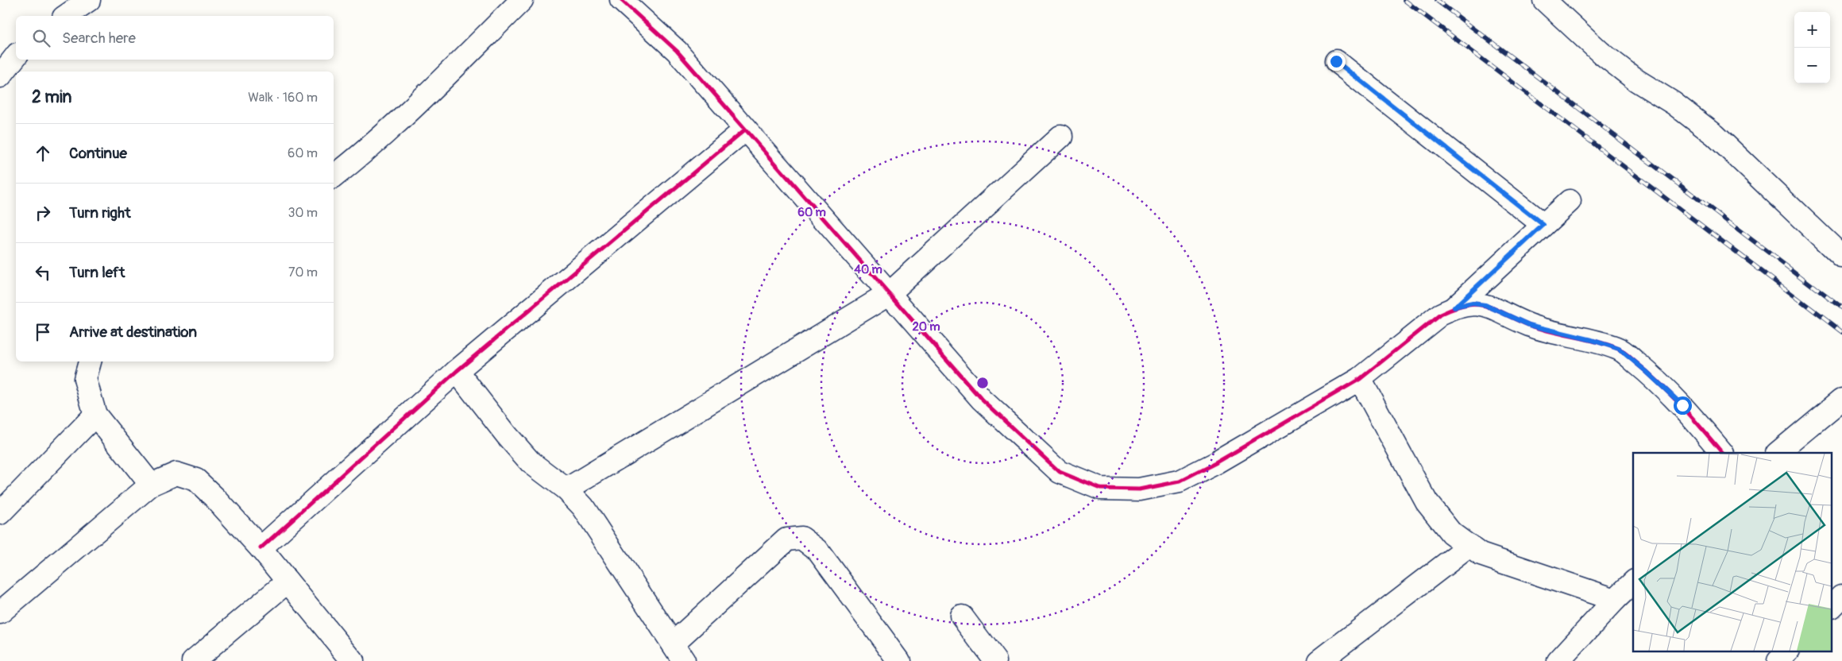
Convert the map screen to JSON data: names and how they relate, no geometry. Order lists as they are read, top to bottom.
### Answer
{
  "page": {
    "map_buttons": ["+", "−"],
    "search": "Search here",
    "heading": ["2 min", "Walk · 160 m"],
    "list": [
      ["Continue", "60 m"],
      ["Turn right", "30 m"],
      ["Turn left", "70 m"],
      "Arrive at destination"
    ]
  },
  "rings": ["60 m", "40 m", "20 m"]
}
